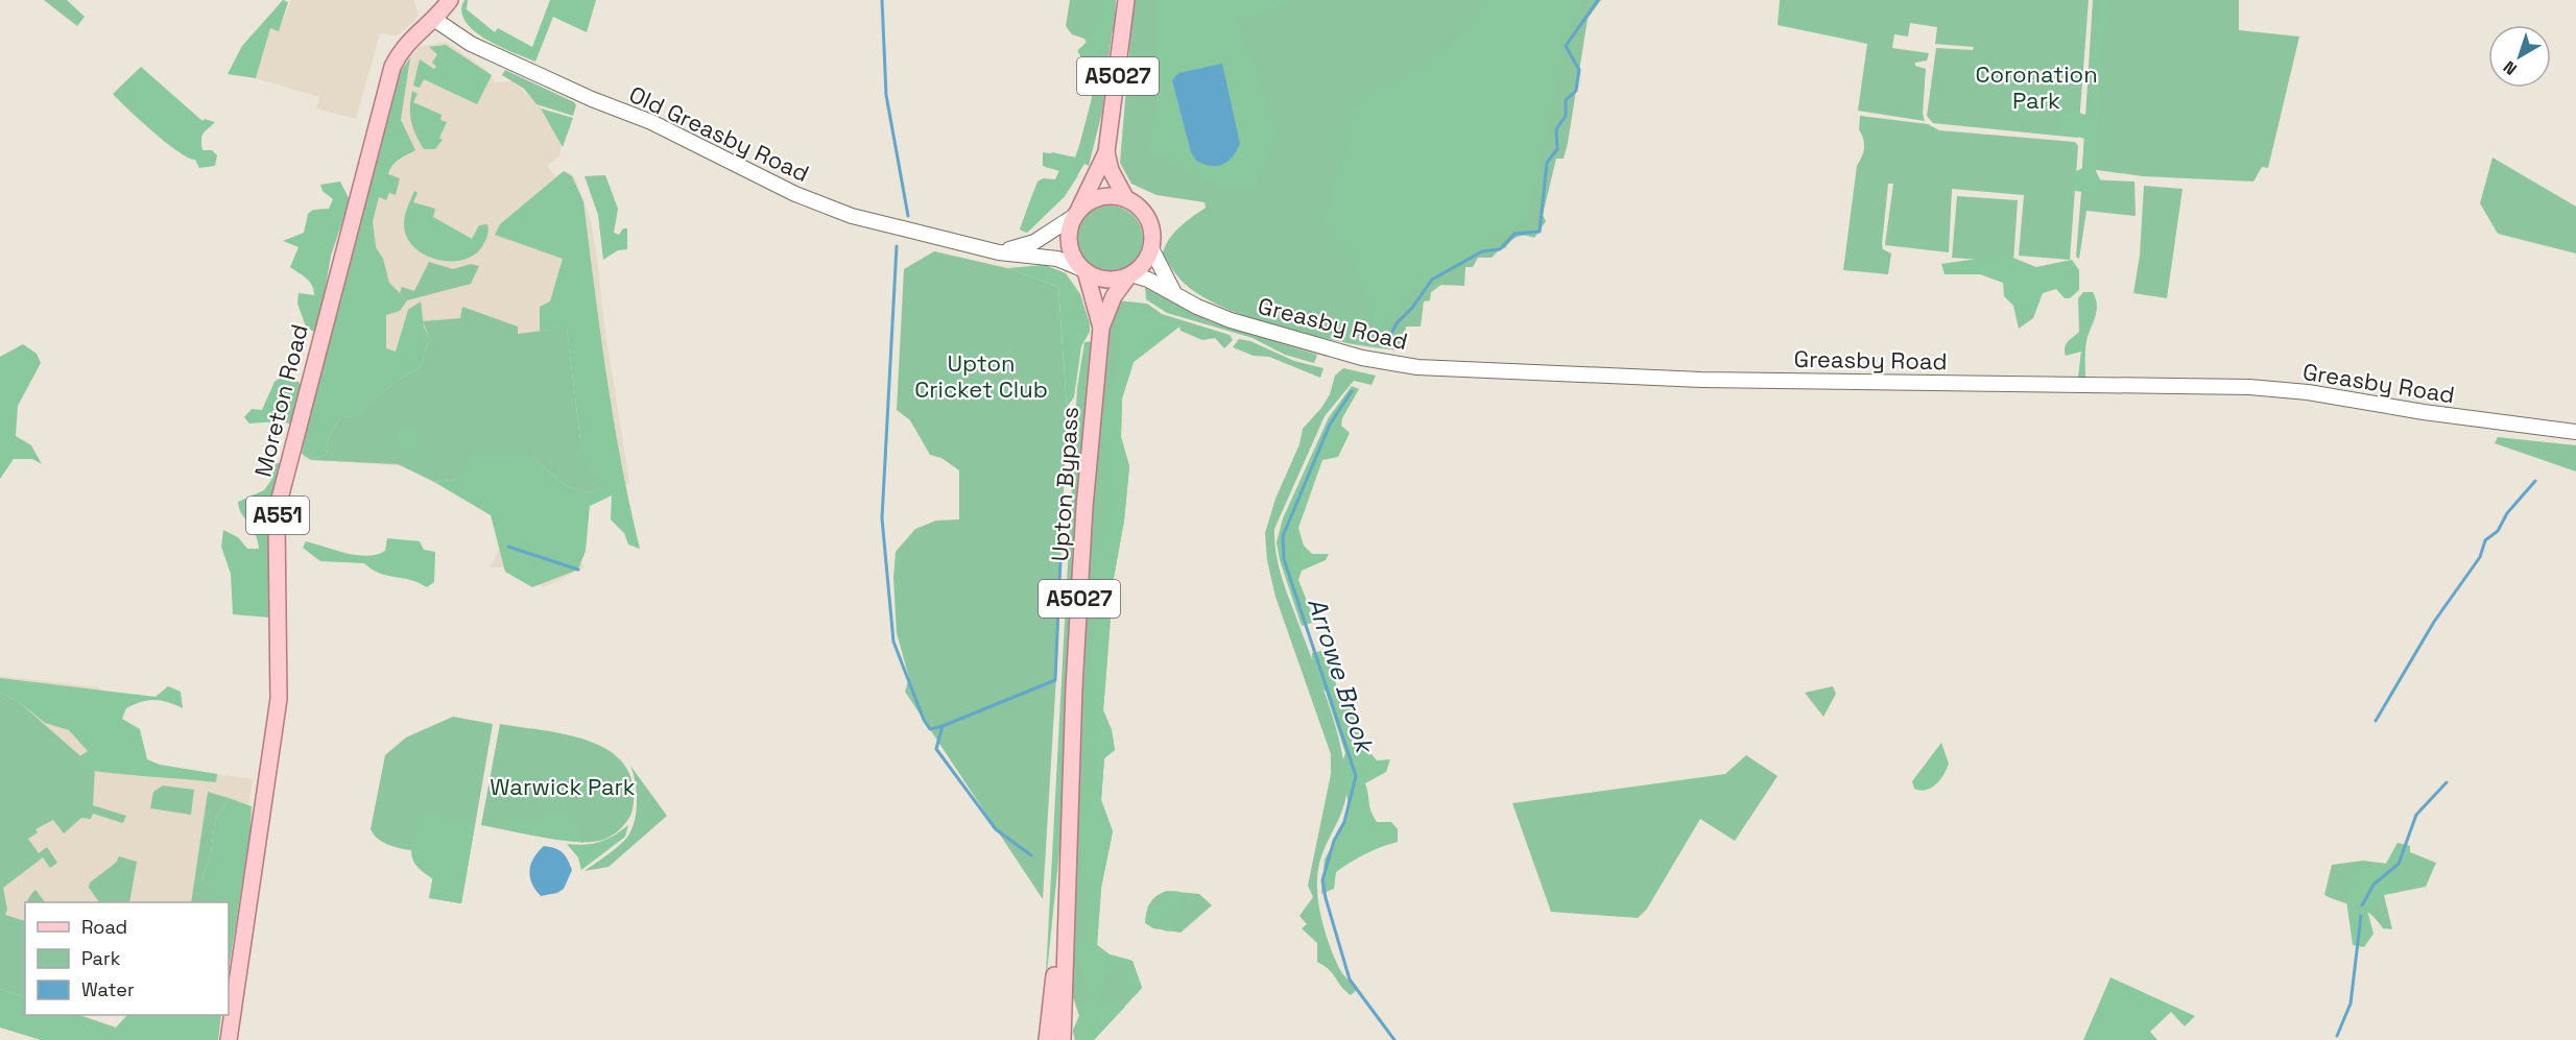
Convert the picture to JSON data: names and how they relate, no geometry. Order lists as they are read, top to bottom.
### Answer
{
  "streets": {
    "main road": [
      "A5027",
      "Old Greasby Road",
      "Greasby Road",
      "Moreton Road",
      "Upton Bypass",
      "A551"
    ]
  },
  "crossings": [
    ["A5027", "Old Greasby Road"],
    ["A5027", "Greasby Road"],
    ["A5027", "Upton Bypass"],
    ["Old Greasby Road", "Greasby Road"],
    ["Old Greasby Road", "Moreton Road"],
    ["Old Greasby Road", "Upton Bypass"],
    ["Old Greasby Road", "A551"],
    ["Greasby Road", "Upton Bypass"],
    ["Moreton Road", "A551"]
  ],
  "water": ["Arrowe Brook"],
  "parks": ["Coronation Park", "Upton Cricket Club", "Warwick Park"],
  "legend": ["Road", "Park", "Water"],
  "north": "bottom left"
}
